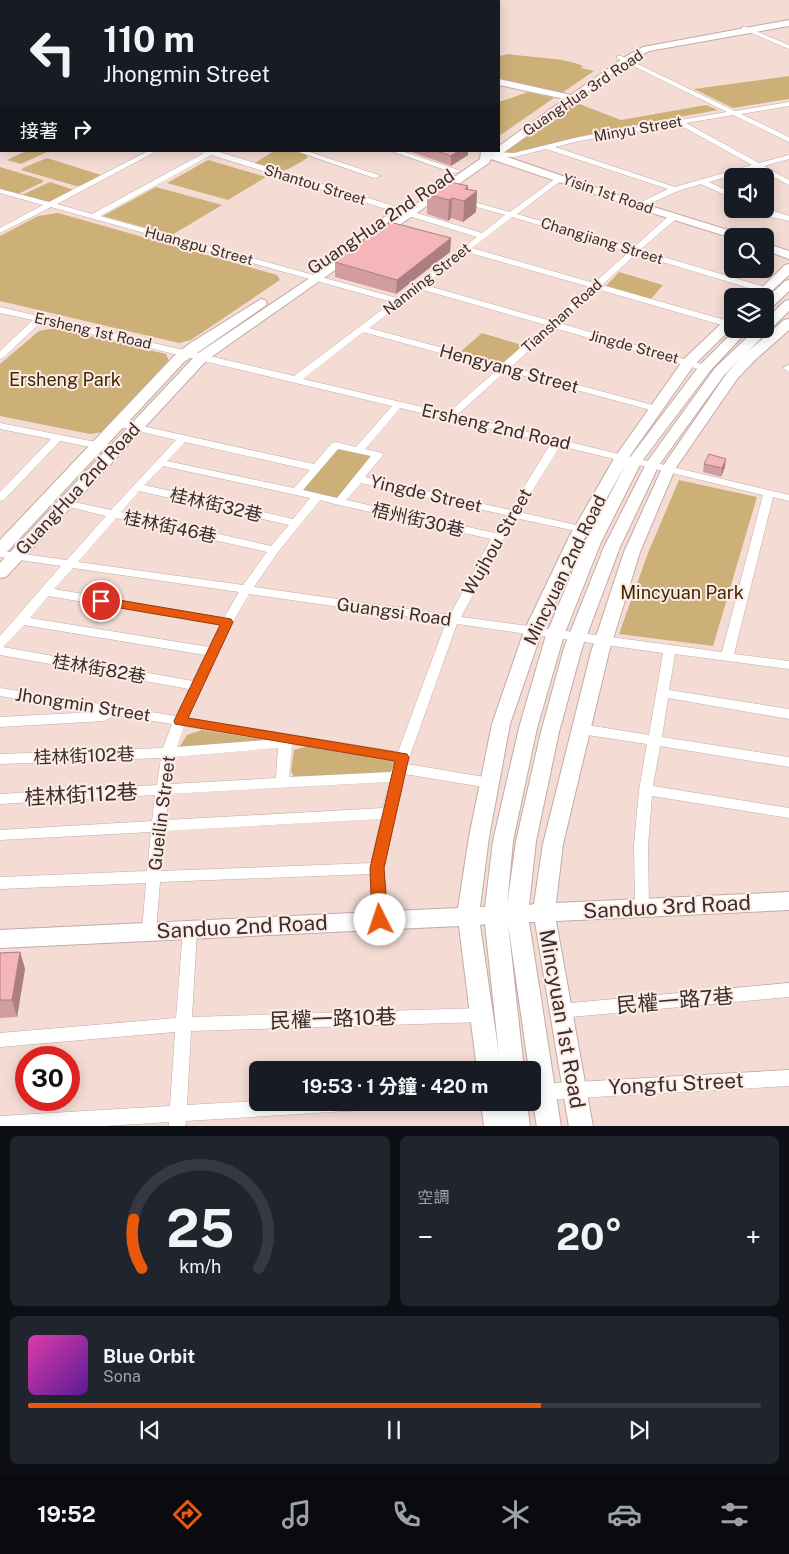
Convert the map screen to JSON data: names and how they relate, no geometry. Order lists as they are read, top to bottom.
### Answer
{
  "streets": {
    "street": [
      "GuangHua 3rd Road",
      "Minyu Street",
      "Shantou Street",
      "Yisin 1st Road",
      "GuangHua 2nd Road",
      "Changjiang Street",
      "Huangpu Street",
      "Nanning Street",
      "Tianshan Road",
      "Ersheng 1st Road",
      "Jingde Street",
      "Hengyang Street",
      "Ersheng 2nd Road",
      "Yingde Street",
      "桂林街32巷",
      "梧州街30巷",
      "桂林街46巷",
      "Wujhou Street",
      "Mincyuan 2nd Road",
      "Guangsi Road",
      "桂林街82巷",
      "Jhongmin Street",
      "桂林街102巷",
      "桂林街112巷",
      "Gueilin Street",
      "Sanduo 3rd Road",
      "Sanduo 2nd Road",
      "民權一路7巷",
      "民權一路10巷",
      "Mincyuan 1st Road",
      "Yongfu Street"
    ]
  },
  "crossings": [
    ["Minyu Street", "Yisin 1st Road"],
    ["Minyu Street", "GuangHua 2nd Road"],
    ["Shantou Street", "GuangHua 2nd Road"],
    ["Shantou Street", "Nanning Street"],
    ["Yisin 1st Road", "GuangHua 2nd Road"],
    ["Yisin 1st Road", "Nanning Street"],
    ["Yisin 1st Road", "Tianshan Road"],
    ["GuangHua 2nd Road", "Huangpu Street"],
    ["GuangHua 2nd Road", "Ersheng 1st Road"],
    ["GuangHua 2nd Road", "Ersheng 2nd Road"],
    ["GuangHua 2nd Road", "桂林街46巷"],
    ["GuangHua 2nd Road", "Guangsi Road"],
    ["Changjiang Street", "Nanning Street"],
    ["Changjiang Street", "Tianshan Road"],
    ["Huangpu Street", "Nanning Street"],
    ["Nanning Street", "Jingde Street"],
    ["Nanning Street", "Hengyang Street"],
    ["Nanning Street", "Ersheng 2nd Road"],
    ["Tianshan Road", "Jingde Street"],
    ["Tianshan Road", "Hengyang Street"],
    ["Tianshan Road", "Ersheng 2nd Road"],
    ["Ersheng 1st Road", "Ersheng 2nd Road"],
    ["Jingde Street", "Mincyuan 2nd Road"],
    ["Hengyang Street", "Mincyuan 2nd Road"],
    ["Ersheng 2nd Road", "Wujhou Street"],
    ["Ersheng 2nd Road", "Mincyuan 2nd Road"],
    ["Yingde Street", "Wujhou Street"],
    ["Yingde Street", "Mincyuan 2nd Road"],
    ["桂林街32巷", "Gueilin Street"],
    ["梧州街30巷", "Wujhou Street"],
    ["桂林街46巷", "Gueilin Street"],
    ["Wujhou Street", "Guangsi Road"],
    ["Wujhou Street", "Jhongmin Street"],
    ["Wujhou Street", "桂林街112巷"],
    ["Wujhou Street", "Sanduo 2nd Road"],
    ["Mincyuan 2nd Road", "Guangsi Road"],
    ["Mincyuan 2nd Road", "Sanduo 3rd Road"],
    ["Mincyuan 2nd Road", "Sanduo 2nd Road"],
    ["Mincyuan 2nd Road", "Mincyuan 1st Road"],
    ["Guangsi Road", "Gueilin Street"],
    ["桂林街82巷", "Gueilin Street"],
    ["Jhongmin Street", "桂林街102巷"],
    ["Jhongmin Street", "桂林街112巷"],
    ["Jhongmin Street", "Gueilin Street"],
    ["桂林街102巷", "Gueilin Street"],
    ["桂林街112巷", "Gueilin Street"],
    ["Gueilin Street", "Sanduo 2nd Road"],
    ["Sanduo 3rd Road", "Sanduo 2nd Road"],
    ["Sanduo 3rd Road", "Mincyuan 1st Road"],
    ["Sanduo 2nd Road", "Mincyuan 1st Road"],
    ["民權一路7巷", "Mincyuan 1st Road"],
    ["Mincyuan 1st Road", "Yongfu Street"]
  ],
  "parks": ["Ersheng Park", "Mincyuan Park"],
  "page": {
    "turn": ["110 m", "Jhongmin Street"],
    "then": "接著",
    "limit": "30",
    "trip": "19:53 · 1 分鐘 · 420 m",
    "tile": "空調",
    "heat": ["−", "20°", "+"],
    "song": ["Blue Orbit", "Sona"],
    "tabs": "19:52",
    "gauge": ["25", "km/h"]
  }
}
